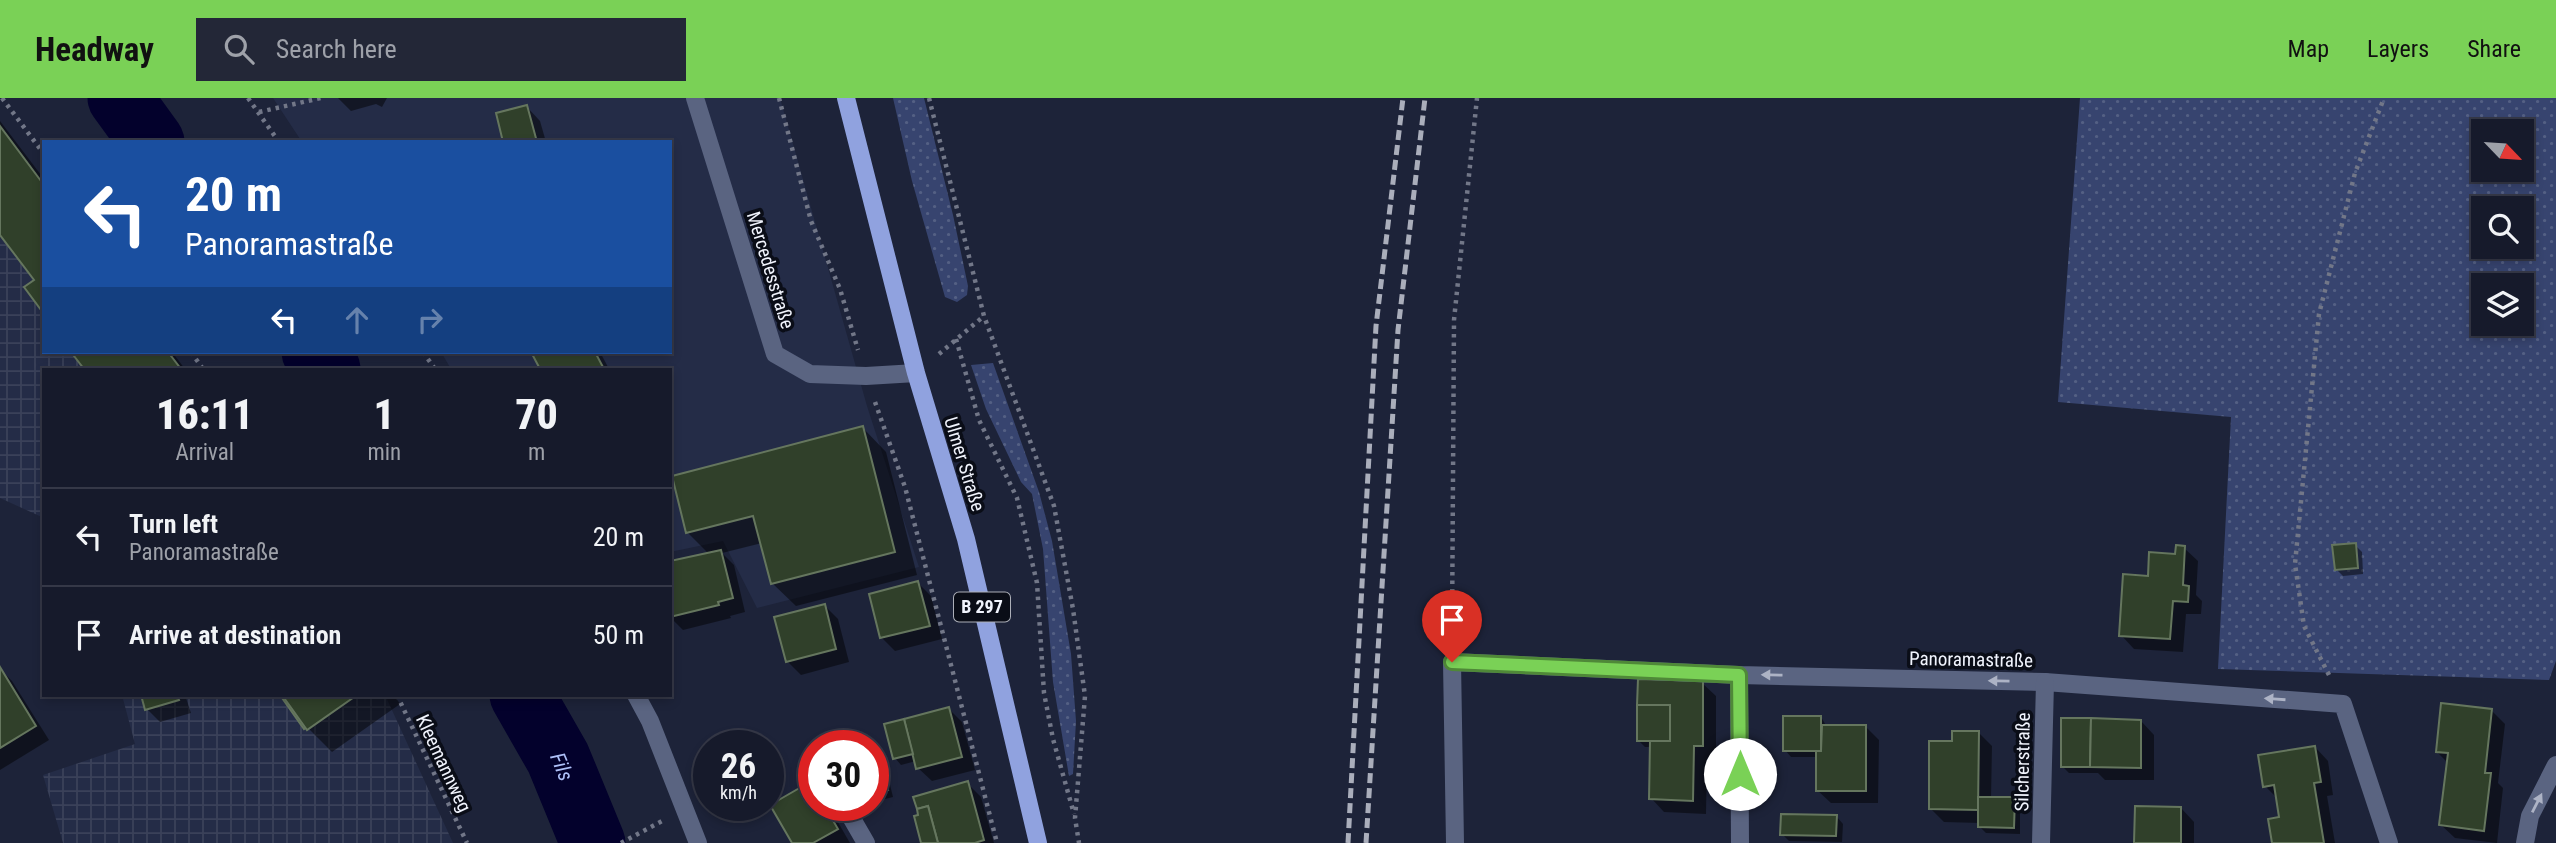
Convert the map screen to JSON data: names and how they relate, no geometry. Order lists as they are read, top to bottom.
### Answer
{
  "streets": {
    "main road": ["Ulmer Straße", "B 297"],
    "street": ["Mercedesstraße", "Panoramastraße", "Silcherstraße"],
    "path": ["Kleemannweg"]
  },
  "crossings": [
    ["Mercedesstraße", "Ulmer Straße"],
    ["Panoramastraße", "Silcherstraße"]
  ],
  "one_way": ["Panoramastraße"],
  "water": ["Fils"],
  "north": "bottom right",
  "page": {
    "header": "Headway",
    "search": "Search here",
    "nav": ["Map", "Layers", "Share"],
    "turn": ["20 m", "Panoramastraße"],
    "eta": [
      "16:11",
      "Arrival",
      "1",
      "min",
      "70",
      "m"
    ],
    "list": [
      {
        "name": "Turn left",
        "note": "Panoramastraße",
        "value": "20 m"
      },
      {
        "name": "Arrive at destination",
        "value": "50 m"
      }
    ],
    "speed": "26 km/h",
    "limit": "30"
  }
}
